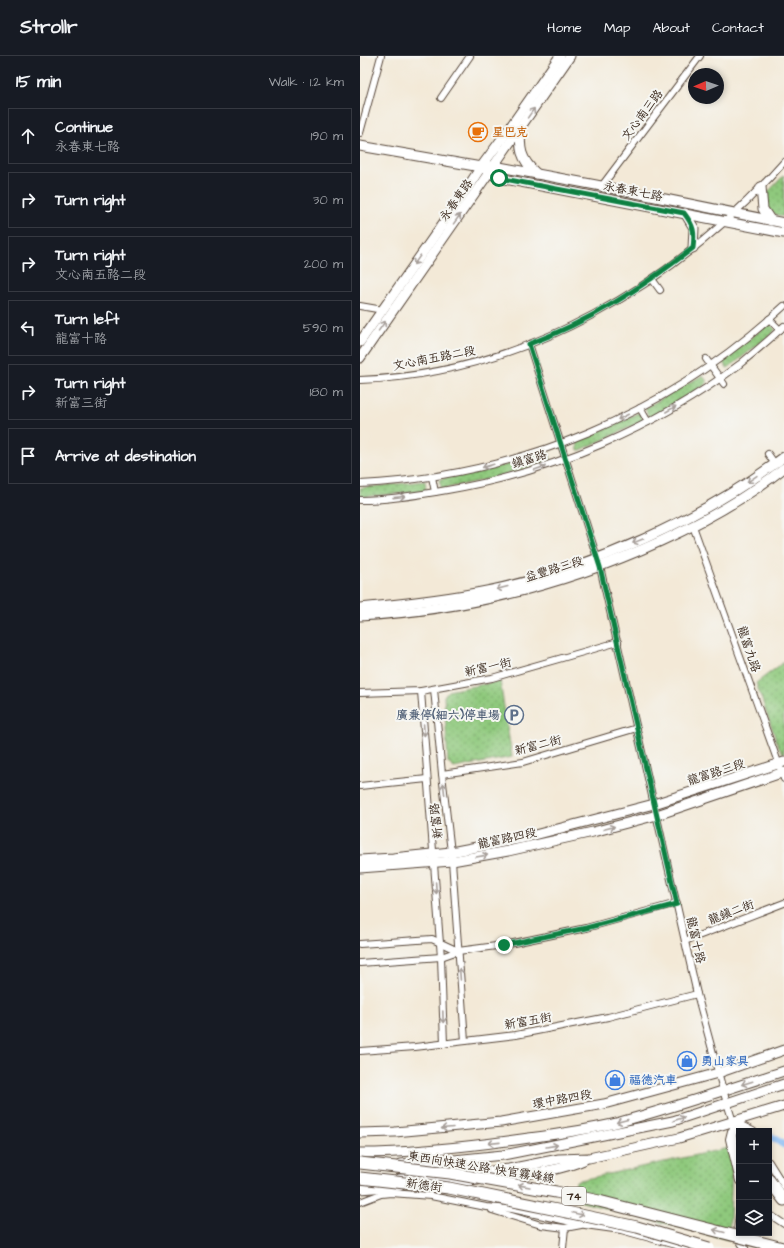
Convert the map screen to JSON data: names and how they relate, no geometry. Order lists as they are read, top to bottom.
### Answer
{
  "streets": {
    "highway": ["東西向快速公路 快官霧峰線", "74"],
    "street": [
      "文心南三路",
      "永春東七路",
      "永春東路",
      "文心南五路二段",
      "鎮富路",
      "益豐路三段",
      "龍富九路",
      "新富一街",
      "新富二街",
      "龍富路三段",
      "新富路",
      "龍富路四段",
      "龍鎮二街",
      "龍富十路",
      "新富五街",
      "環中路四段",
      "新德街"
    ]
  },
  "crossings": [
    ["文心南三路", "永春東七路"],
    ["永春東七路", "永春東路"],
    ["永春東七路", "文心南五路二段"],
    ["文心南五路二段", "龍富十路"],
    ["鎮富路", "龍富十路"],
    ["益豐路三段", "龍富九路"],
    ["益豐路三段", "龍富十路"],
    ["龍富九路", "龍富路三段"],
    ["新富一街", "新富路"],
    ["新富一街", "龍富十路"],
    ["新富二街", "新富路"],
    ["新富二街", "龍富十路"],
    ["龍富路三段", "龍富路四段"],
    ["龍富路三段", "龍富十路"],
    ["新富路", "龍富路四段"],
    ["新富路", "新富五街"],
    ["龍富路四段", "龍富十路"],
    ["龍鎮二街", "龍富十路"],
    ["龍富十路", "新富五街"],
    ["龍富十路", "環中路四段"]
  ],
  "places": {
    "cafe": ["星巴克"],
    "parking": ["廣兼停(細六)停車場"],
    "shop": ["勇山家具", "福德汽車"]
  },
  "north": "left",
  "page": {
    "header": "Strollr",
    "nav": [
      "Home",
      "Map",
      "About",
      "Contact"
    ],
    "heading": ["15 min", "Walk · 1.2 km"],
    "list": [
      ["Continue", "永春東七路", "190 m"],
      ["Turn right", "30 m"],
      ["Turn right", "文心南五路二段", "200 m"],
      ["Turn left", "龍富十路", "590 m"],
      ["Turn right", "新富三街", "180 m"],
      "Arrive at destination"
    ],
    "map_buttons": ["+", "−"]
  }
}
